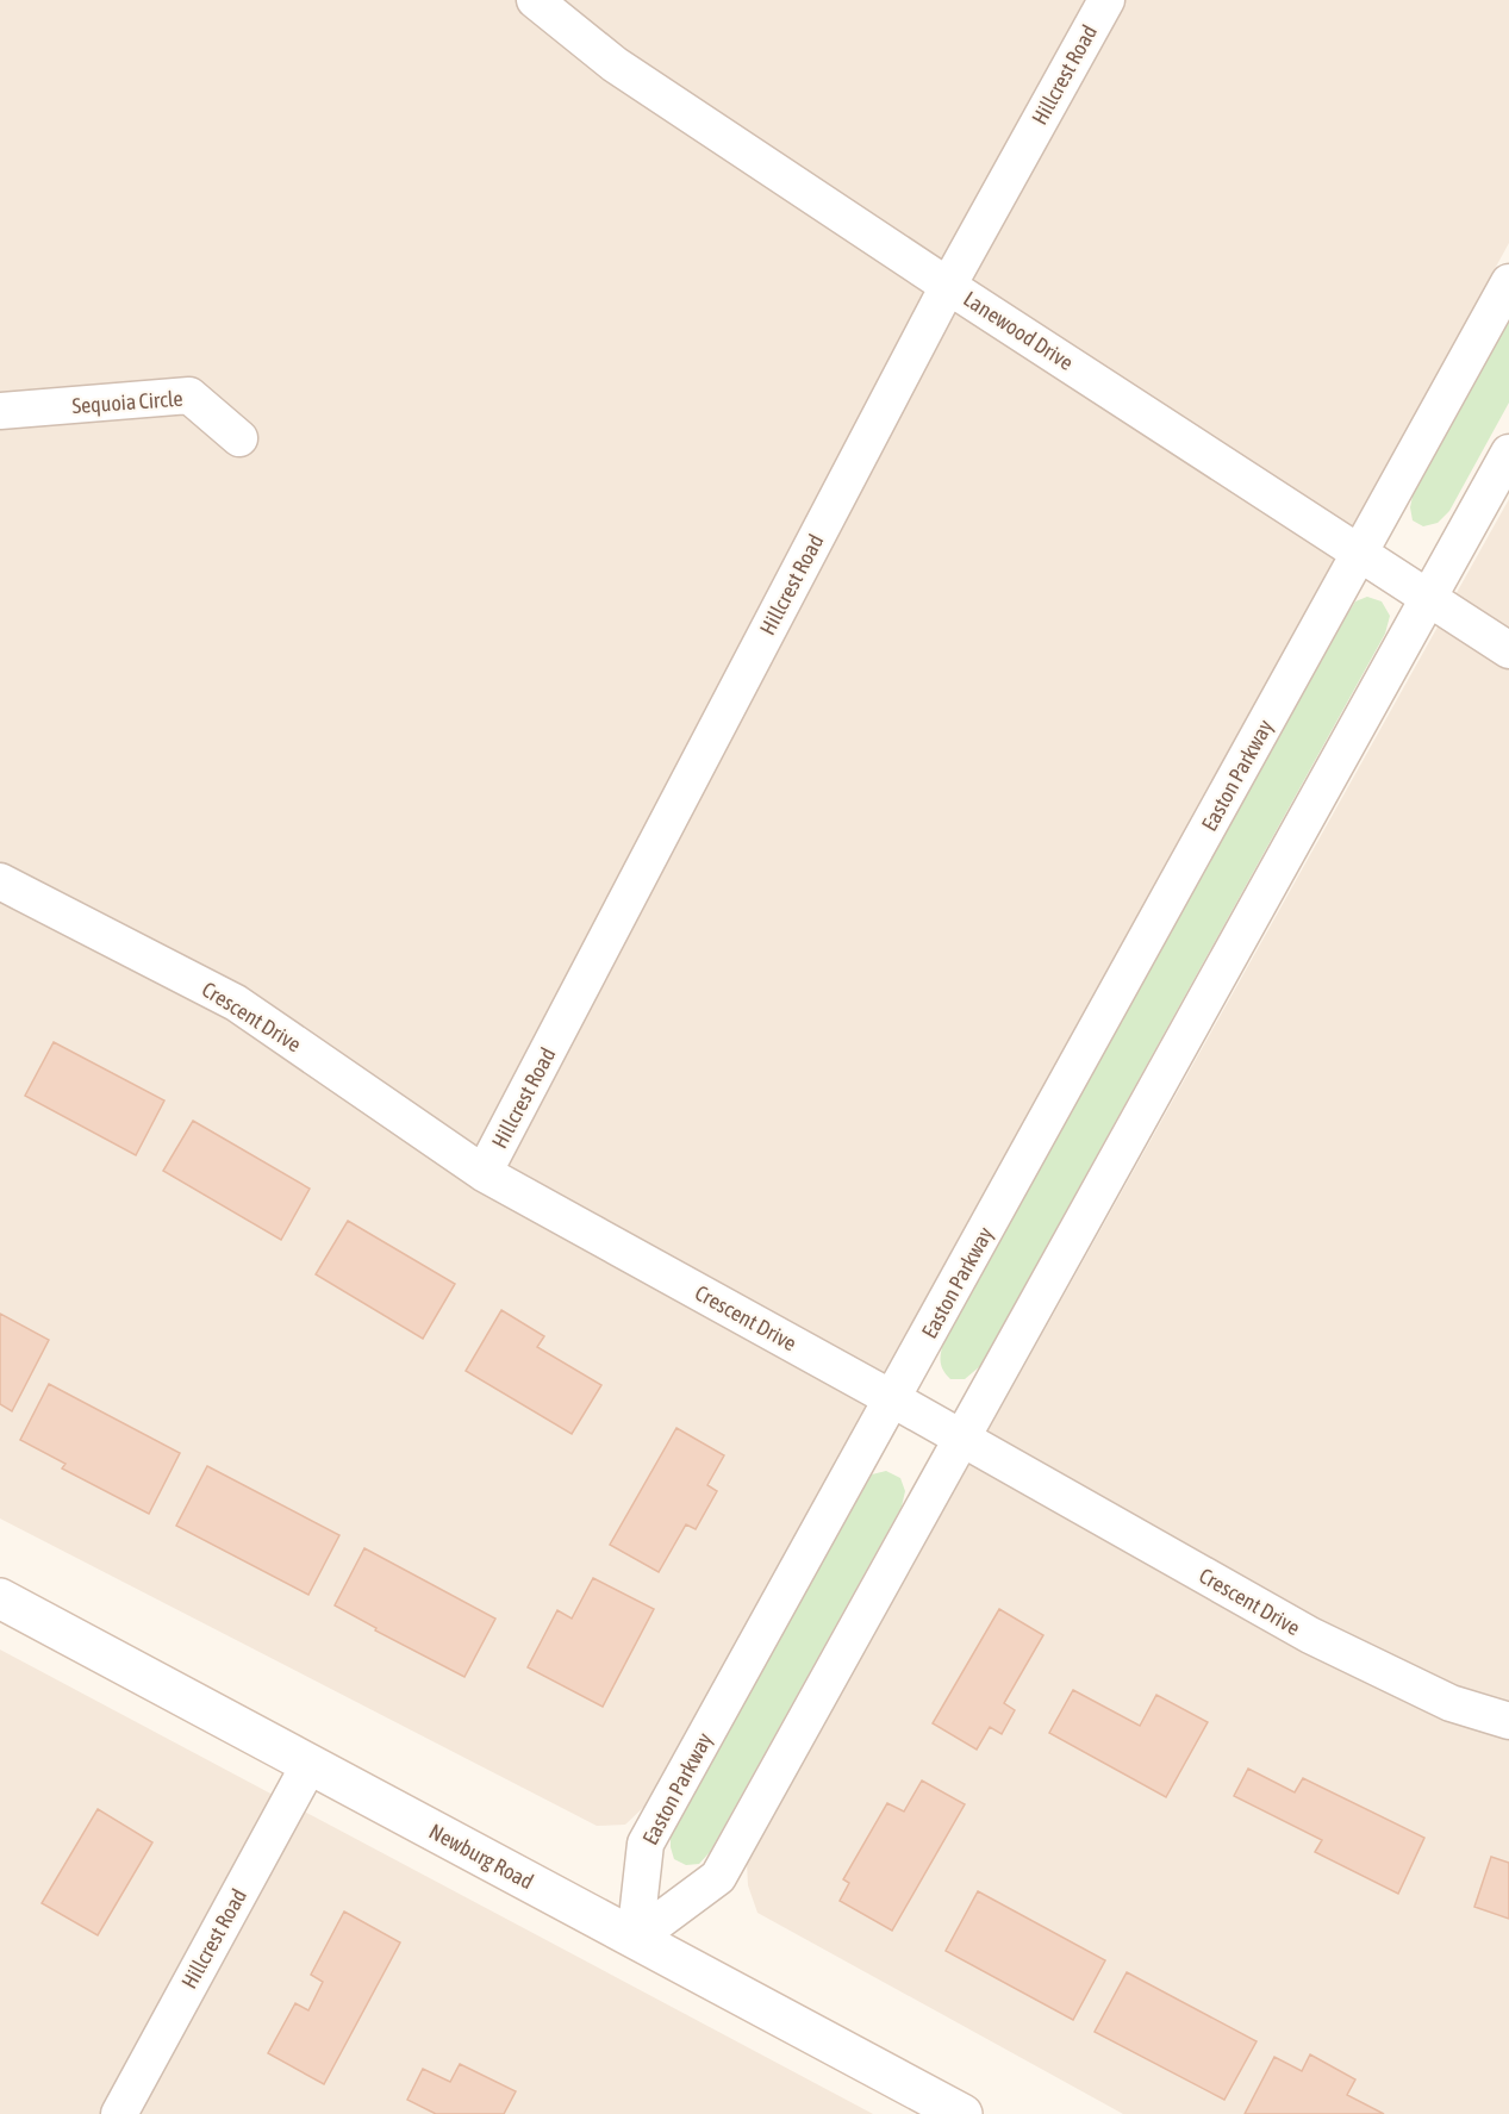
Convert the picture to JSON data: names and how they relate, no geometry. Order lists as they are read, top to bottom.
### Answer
{
  "streets": {
    "main road": ["Newburg Road"],
    "street": [
      "Hillcrest Road",
      "Lanewood Drive",
      "Sequoia Circle",
      "Easton Parkway",
      "Crescent Drive"
    ]
  },
  "crossings": [
    ["Hillcrest Road", "Lanewood Drive"],
    ["Hillcrest Road", "Crescent Drive"],
    ["Hillcrest Road", "Newburg Road"],
    ["Lanewood Drive", "Easton Parkway"],
    ["Easton Parkway", "Crescent Drive"],
    ["Easton Parkway", "Newburg Road"]
  ]
}
